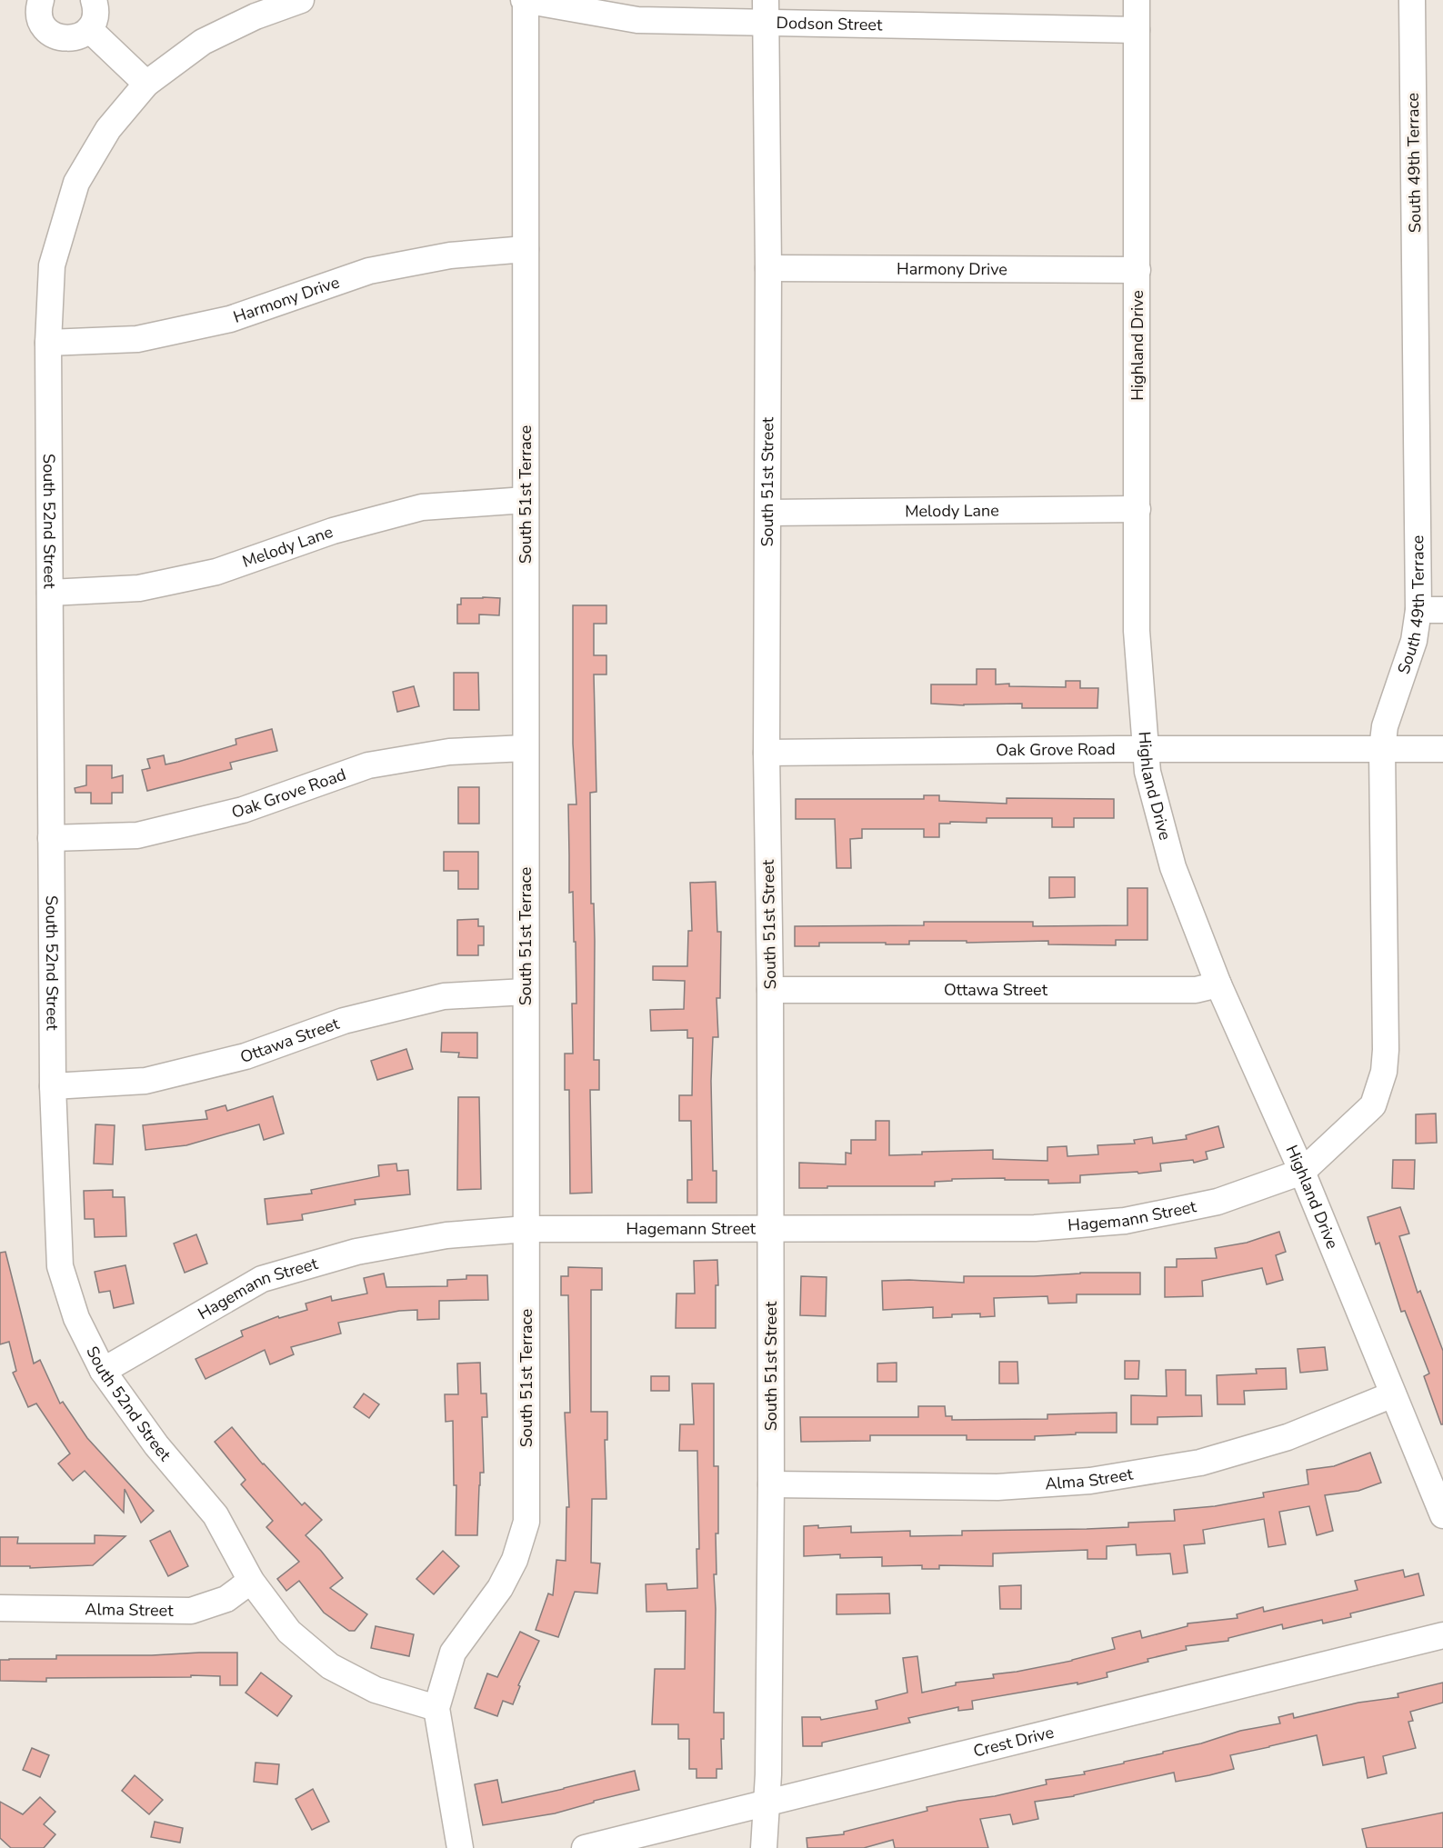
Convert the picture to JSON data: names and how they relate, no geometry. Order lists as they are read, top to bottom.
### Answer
{
  "streets": {
    "street": [
      "Dodson Street",
      "South 49th Terrace",
      "Harmony Drive",
      "Highland Drive",
      "South 51st Street",
      "South 51st Terrace",
      "Melody Lane",
      "South 52nd Street",
      "Oak Grove Road",
      "Ottawa Street",
      "Hagemann Street",
      "Alma Street",
      "Crest Drive"
    ]
  },
  "crossings": [
    ["Dodson Street", "Highland Drive"],
    ["Dodson Street", "South 51st Street"],
    ["Dodson Street", "South 51st Terrace"],
    ["South 49th Terrace", "Highland Drive"],
    ["South 49th Terrace", "Oak Grove Road"],
    ["South 49th Terrace", "Hagemann Street"],
    ["Harmony Drive", "Highland Drive"],
    ["Harmony Drive", "South 51st Street"],
    ["Harmony Drive", "South 51st Terrace"],
    ["Harmony Drive", "South 52nd Street"],
    ["Highland Drive", "Melody Lane"],
    ["Highland Drive", "Oak Grove Road"],
    ["Highland Drive", "Ottawa Street"],
    ["Highland Drive", "Hagemann Street"],
    ["Highland Drive", "Alma Street"],
    ["South 51st Street", "Melody Lane"],
    ["South 51st Street", "Oak Grove Road"],
    ["South 51st Street", "Ottawa Street"],
    ["South 51st Street", "Hagemann Street"],
    ["South 51st Street", "Alma Street"],
    ["South 51st Street", "Crest Drive"],
    ["South 51st Terrace", "Melody Lane"],
    ["South 51st Terrace", "South 52nd Street"],
    ["South 51st Terrace", "Oak Grove Road"],
    ["South 51st Terrace", "Ottawa Street"],
    ["South 51st Terrace", "Hagemann Street"],
    ["Melody Lane", "South 52nd Street"],
    ["South 52nd Street", "Oak Grove Road"],
    ["South 52nd Street", "Ottawa Street"],
    ["South 52nd Street", "Hagemann Street"],
    ["South 52nd Street", "Alma Street"]
  ]
}
